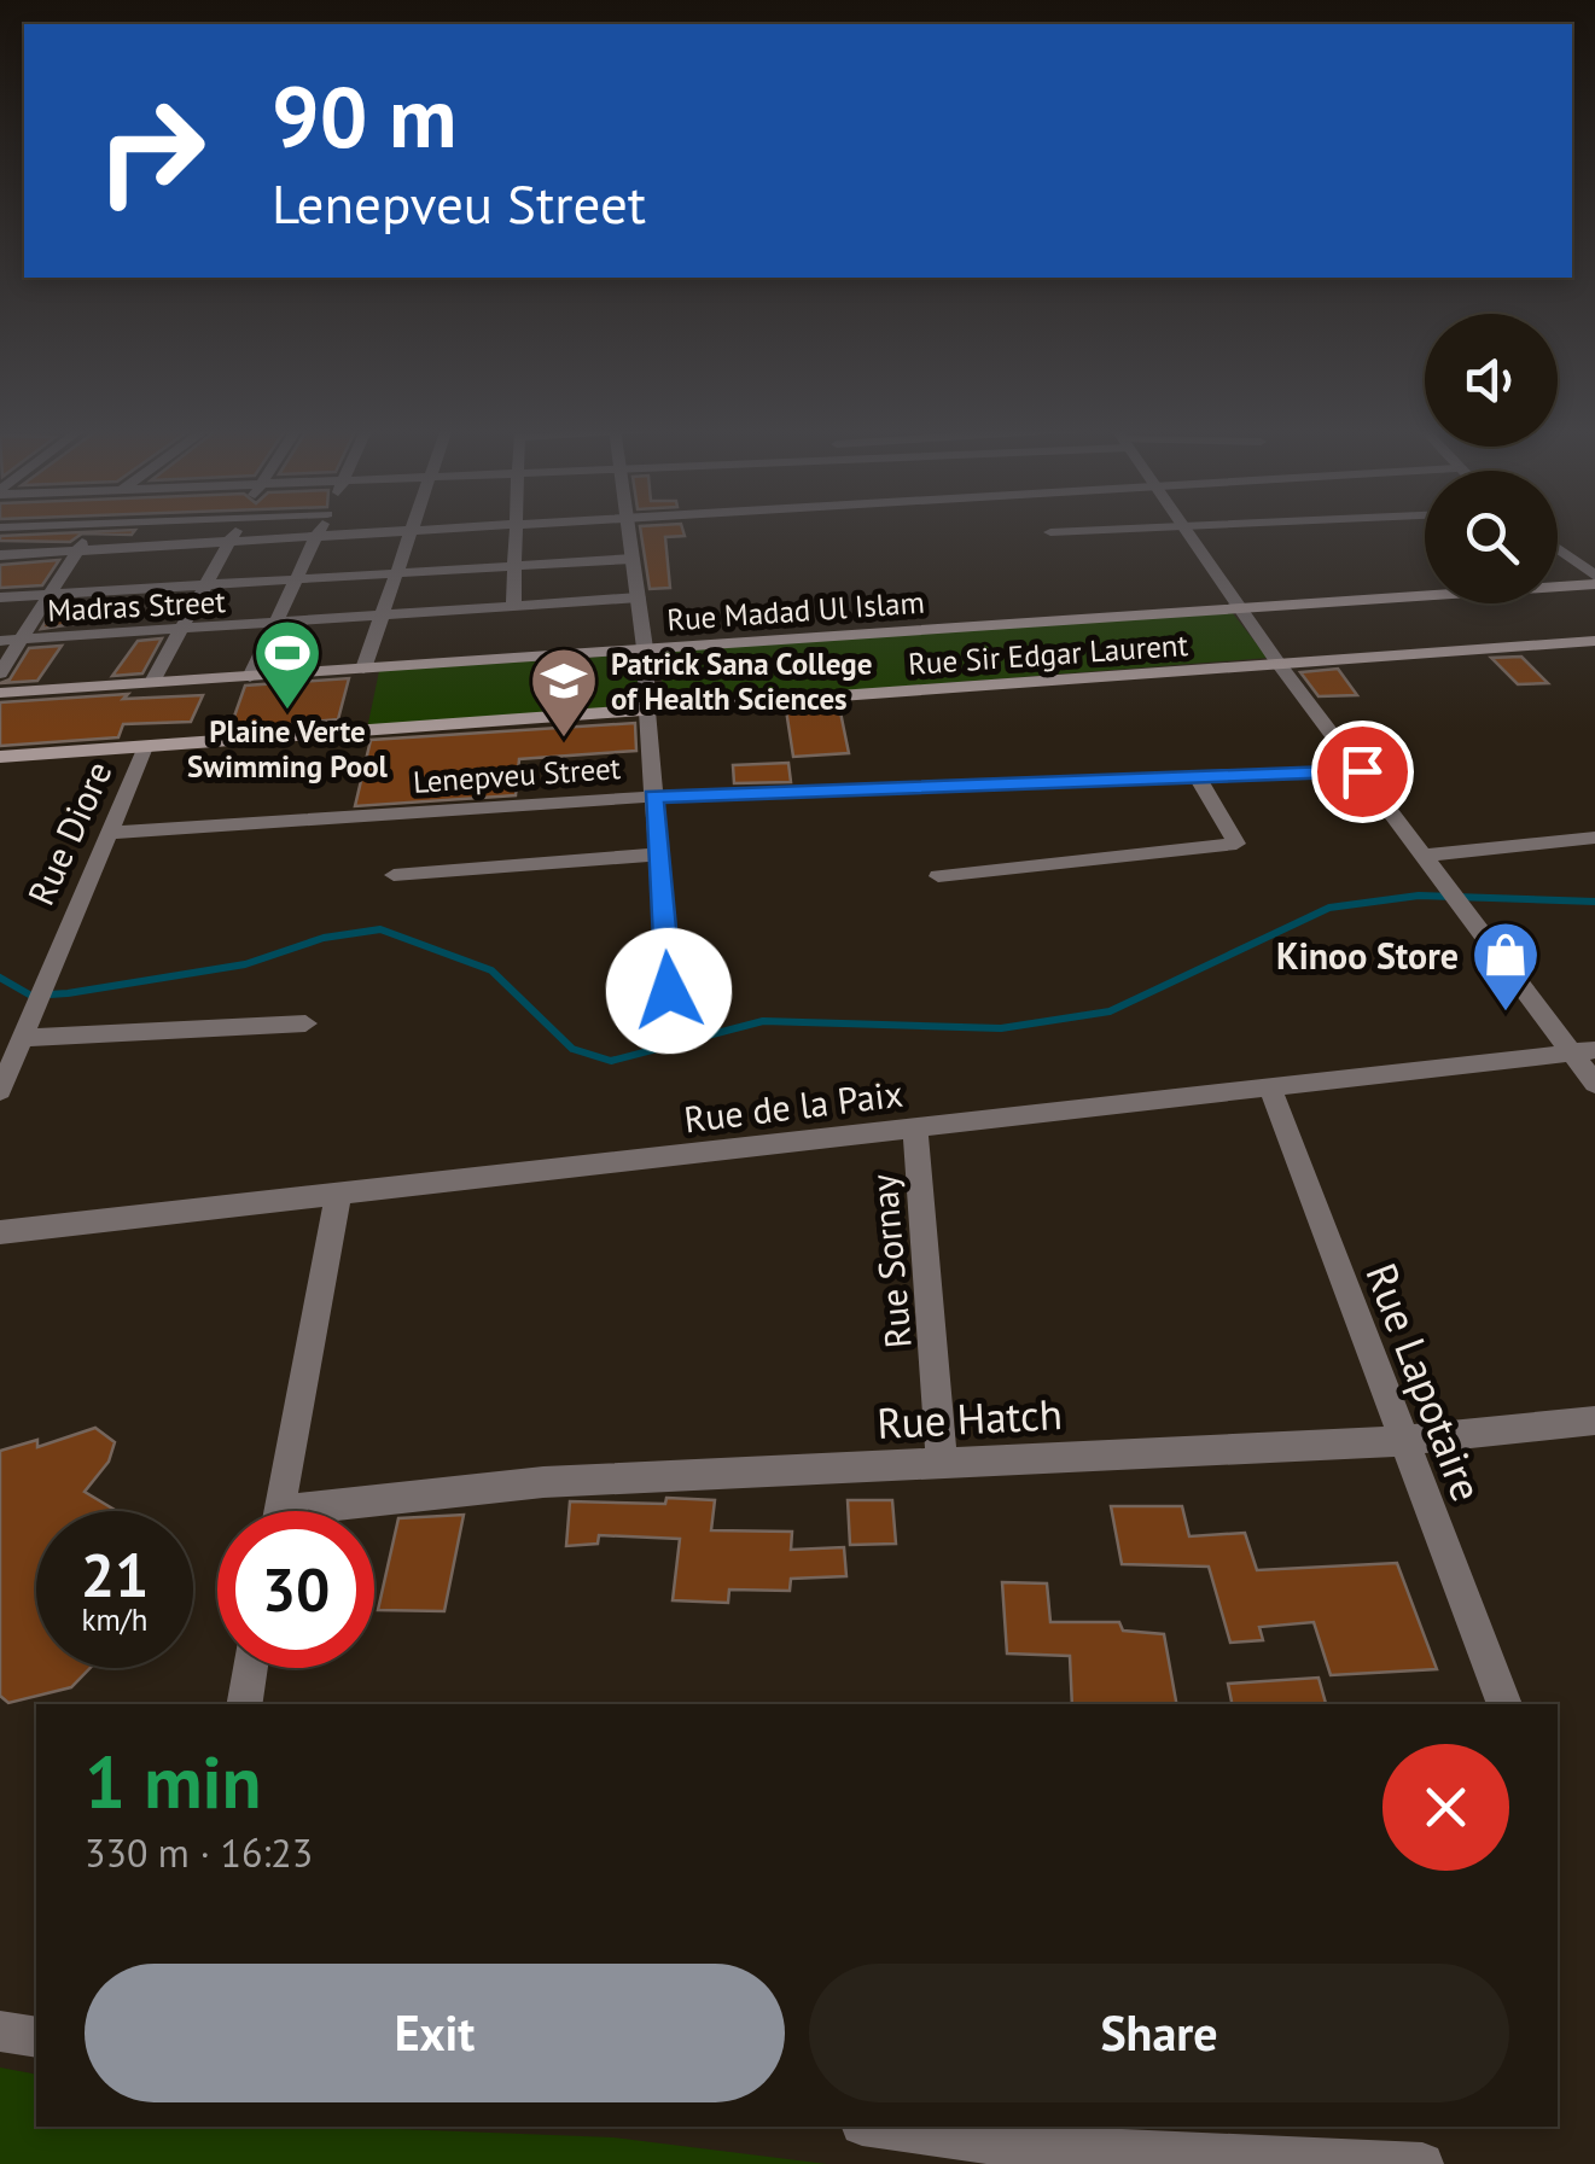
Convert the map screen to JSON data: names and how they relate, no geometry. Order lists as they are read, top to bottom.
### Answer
{
  "streets": {
    "main road": ["Rue Madad Ul Islam", "Rue Sir Edgar Laurent"],
    "street": [
      "Madras Street",
      "Lenepveu Street",
      "Rue Diore",
      "Rue de la Paix",
      "Rue Sornay",
      "Rue Lapotaire",
      "Rue Hatch"
    ]
  },
  "crossings": [
    ["Rue Sir Edgar Laurent", "Rue Diore"],
    ["Lenepveu Street", "Rue Diore"],
    ["Rue de la Paix", "Rue Sornay"],
    ["Rue de la Paix", "Rue Lapotaire"],
    ["Rue Sornay", "Rue Hatch"],
    ["Rue Lapotaire", "Rue Hatch"]
  ],
  "places": {
    "sports": ["Plaine Verte Swimming Pool"],
    "school or university": ["Patrick Sana College of Health Sciences"],
    "shop": ["Kinoo Store"]
  },
  "page": {
    "turn": ["90 m", "Lenepveu Street"],
    "speed": "21 km/h",
    "limit": "30",
    "heading": ["1 min", "330 m · 16:23"],
    "buttons": ["Exit", "Share"]
  }
}
